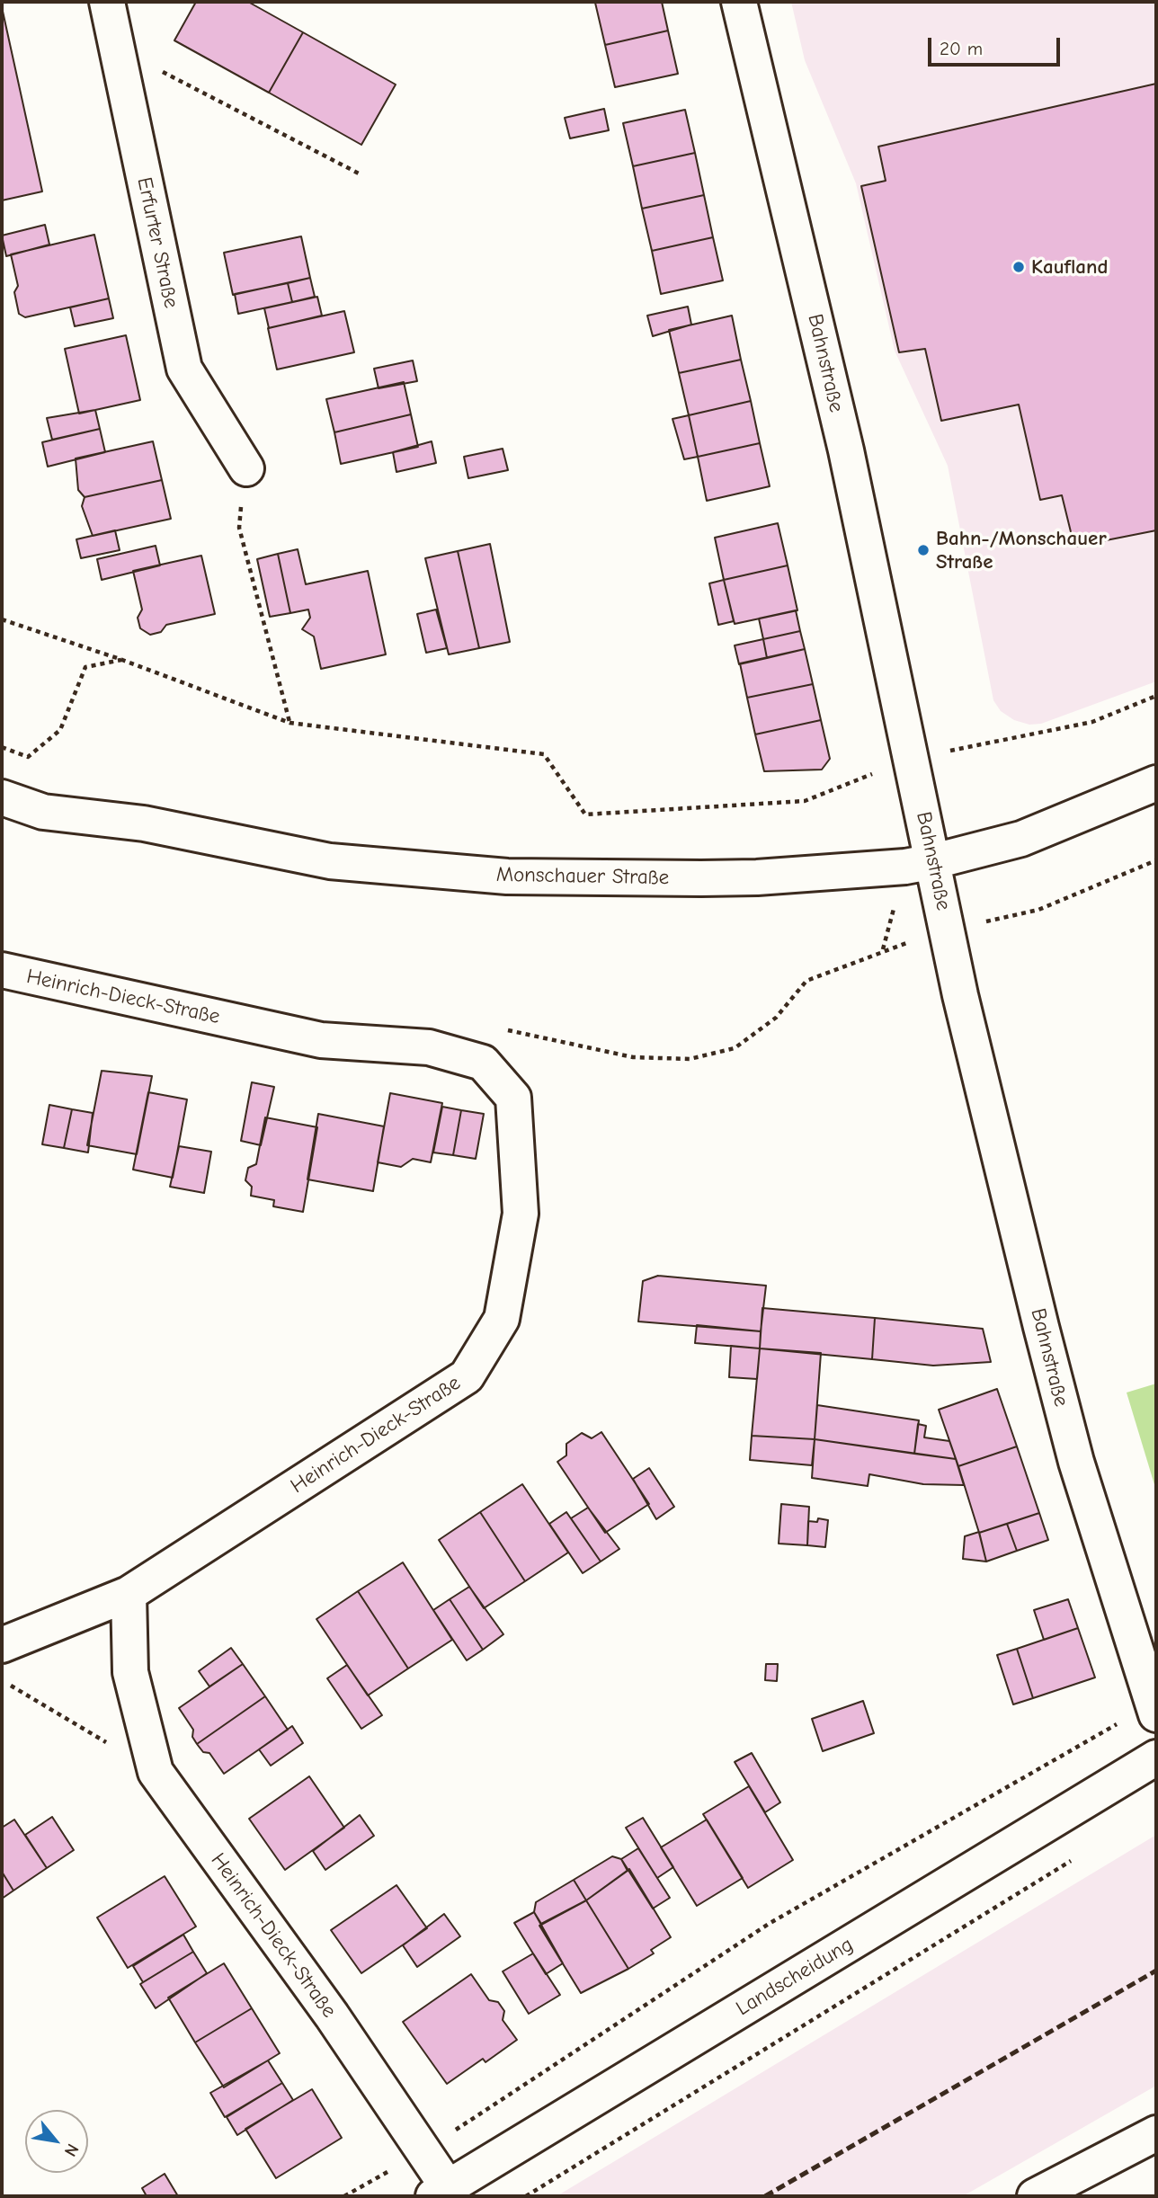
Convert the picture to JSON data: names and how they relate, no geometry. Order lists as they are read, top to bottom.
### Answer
{
  "streets": {
    "street": [
      "Erfurter Straße",
      "Bahnstraße",
      "Monschauer Straße",
      "Heinrich-Dieck-Straße",
      "Landscheidung"
    ]
  },
  "crossings": [
    ["Bahnstraße", "Monschauer Straße"],
    ["Heinrich-Dieck-Straße", "Landscheidung"]
  ],
  "places": ["Kaufland", "Bahn-/Monschauer Straße"],
  "scale_bar": "20 m",
  "north": "bottom right"
}
